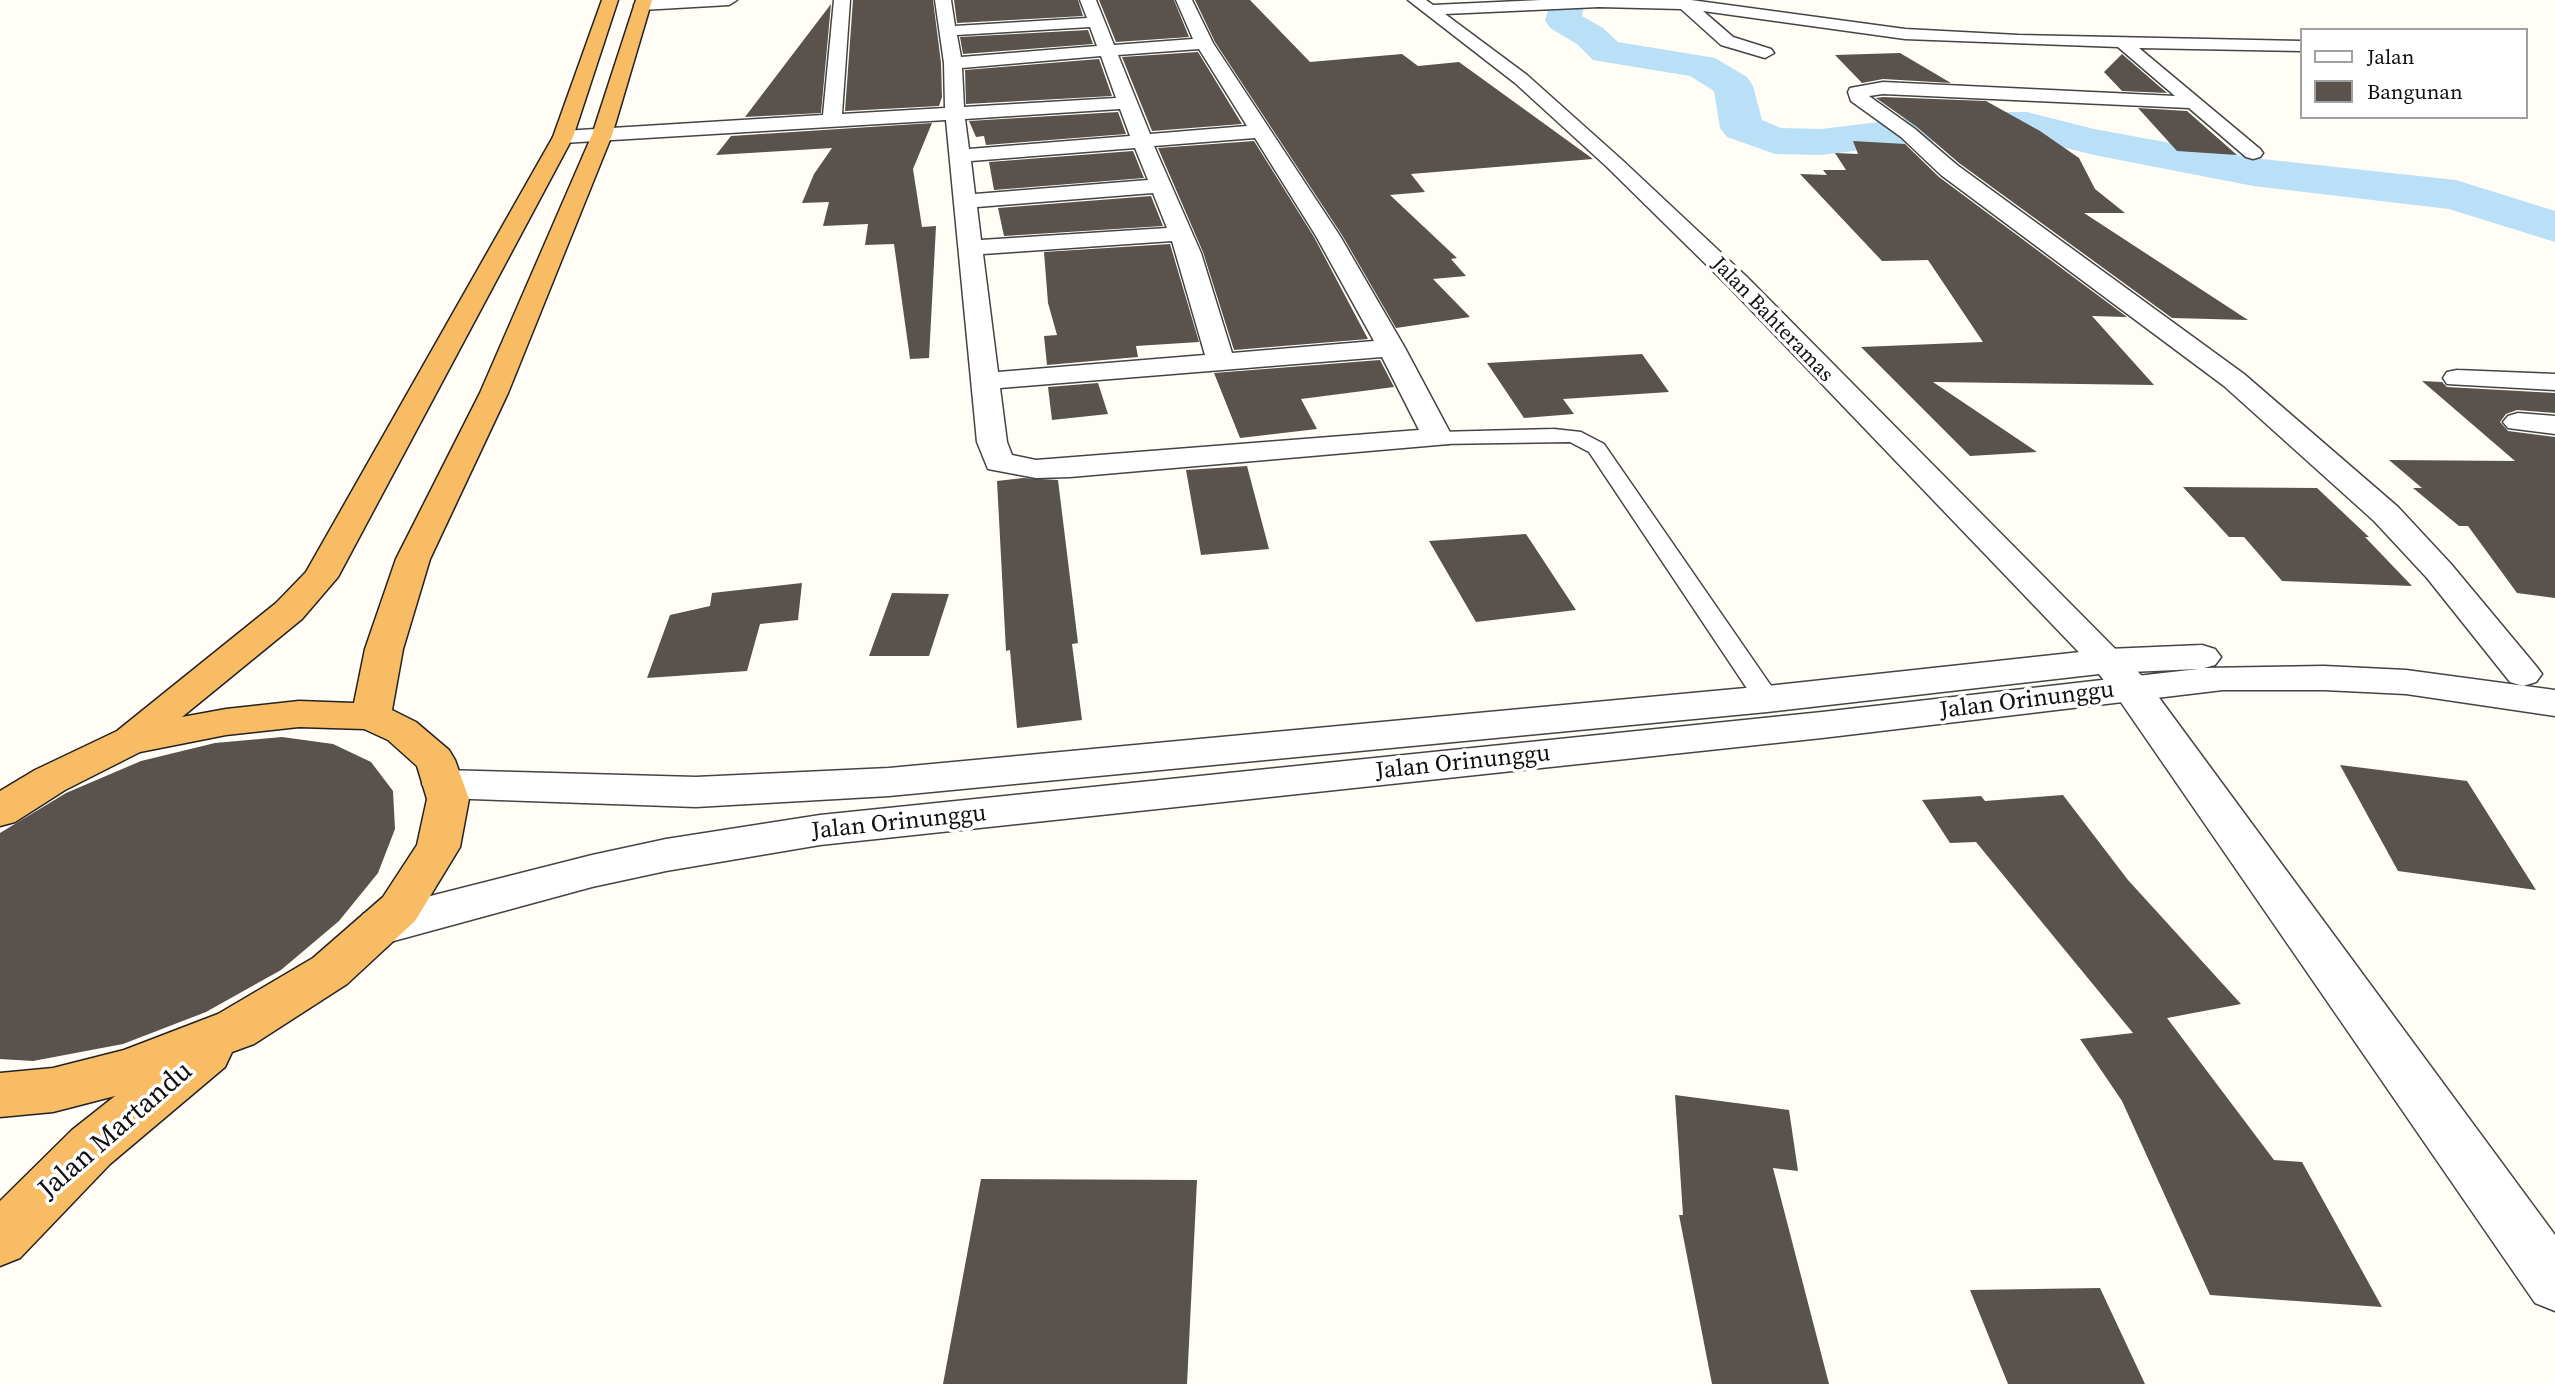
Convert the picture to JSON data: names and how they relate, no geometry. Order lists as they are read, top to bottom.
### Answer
{
  "streets": {
    "highway": ["Jalan Martandu"],
    "street": ["Jalan Bahteramas", "Jalan Orinunggu"]
  },
  "crossings": [
    ["Jalan Bahteramas", "Jalan Orinunggu"]
  ],
  "legend": ["Jalan", "Bangunan"]
}
